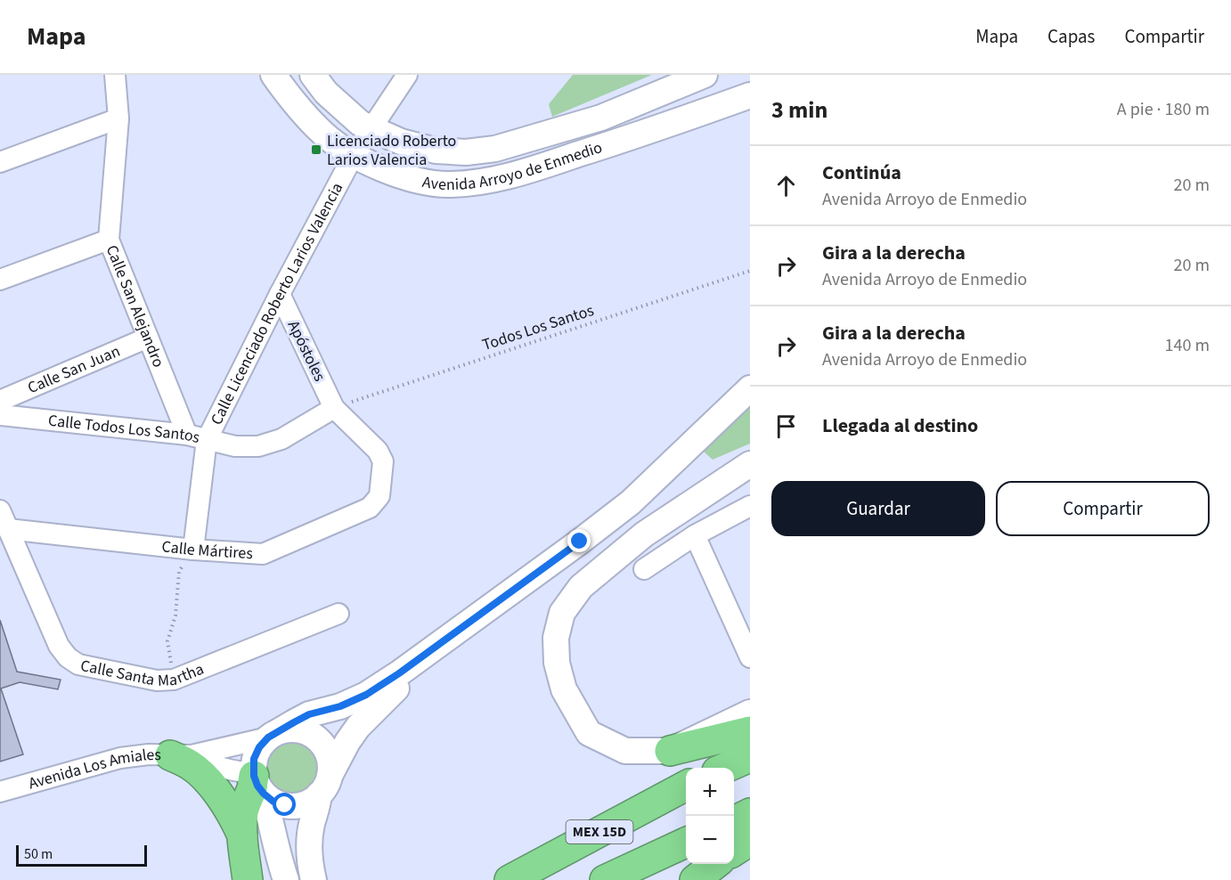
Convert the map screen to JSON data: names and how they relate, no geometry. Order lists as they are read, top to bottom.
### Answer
{
  "streets": {
    "highway": ["MEX 15D"],
    "street": [
      "Avenida Arroyo de Enmedio",
      "Calle Licenciado Roberto Larios Valencia",
      "Calle San Alejandro",
      "Apóstoles",
      "Calle San Juan",
      "Calle Todos Los Santos",
      "Calle Mártires",
      "Calle Santa Martha",
      "Avenida Los Amiales"
    ],
    "path": ["Todos Los Santos"]
  },
  "crossings": [
    ["Avenida Arroyo de Enmedio", "Calle Licenciado Roberto Larios Valencia"],
    ["Calle Licenciado Roberto Larios Valencia", "Calle San Alejandro"],
    ["Calle Licenciado Roberto Larios Valencia", "Apóstoles"],
    ["Calle Licenciado Roberto Larios Valencia", "Calle Todos Los Santos"],
    ["Calle Licenciado Roberto Larios Valencia", "Calle Mártires"],
    ["Calle San Alejandro", "Calle San Juan"],
    ["Calle San Alejandro", "Calle Todos Los Santos"],
    ["Todos Los Santos", "Apóstoles"],
    ["Todos Los Santos", "Calle Todos Los Santos"],
    ["Todos Los Santos", "Calle Mártires"],
    ["Apóstoles", "Calle Todos Los Santos"],
    ["Apóstoles", "Calle Mártires"],
    ["Calle Todos Los Santos", "Calle Mártires"],
    ["Calle Mártires", "Calle Santa Martha"]
  ],
  "places": {
    "transit": ["Licenciado Roberto Larios Valencia"]
  },
  "scale_bar": "50 m",
  "page": {
    "header": "Mapa",
    "nav": ["Mapa", "Capas", "Compartir"],
    "heading": ["3 min", "A pie · 180 m"],
    "list": [
      ["Continúa", "Avenida Arroyo de Enmedio", "20 m"],
      ["Gira a la derecha", "Avenida Arroyo de Enmedio", "20 m"],
      ["Gira a la derecha", "Avenida Arroyo de Enmedio", "140 m"],
      "Llegada al destino"
    ],
    "buttons": ["Guardar", "Compartir"],
    "map_buttons": ["+", "−"],
    "scale": "50 m"
  }
}
